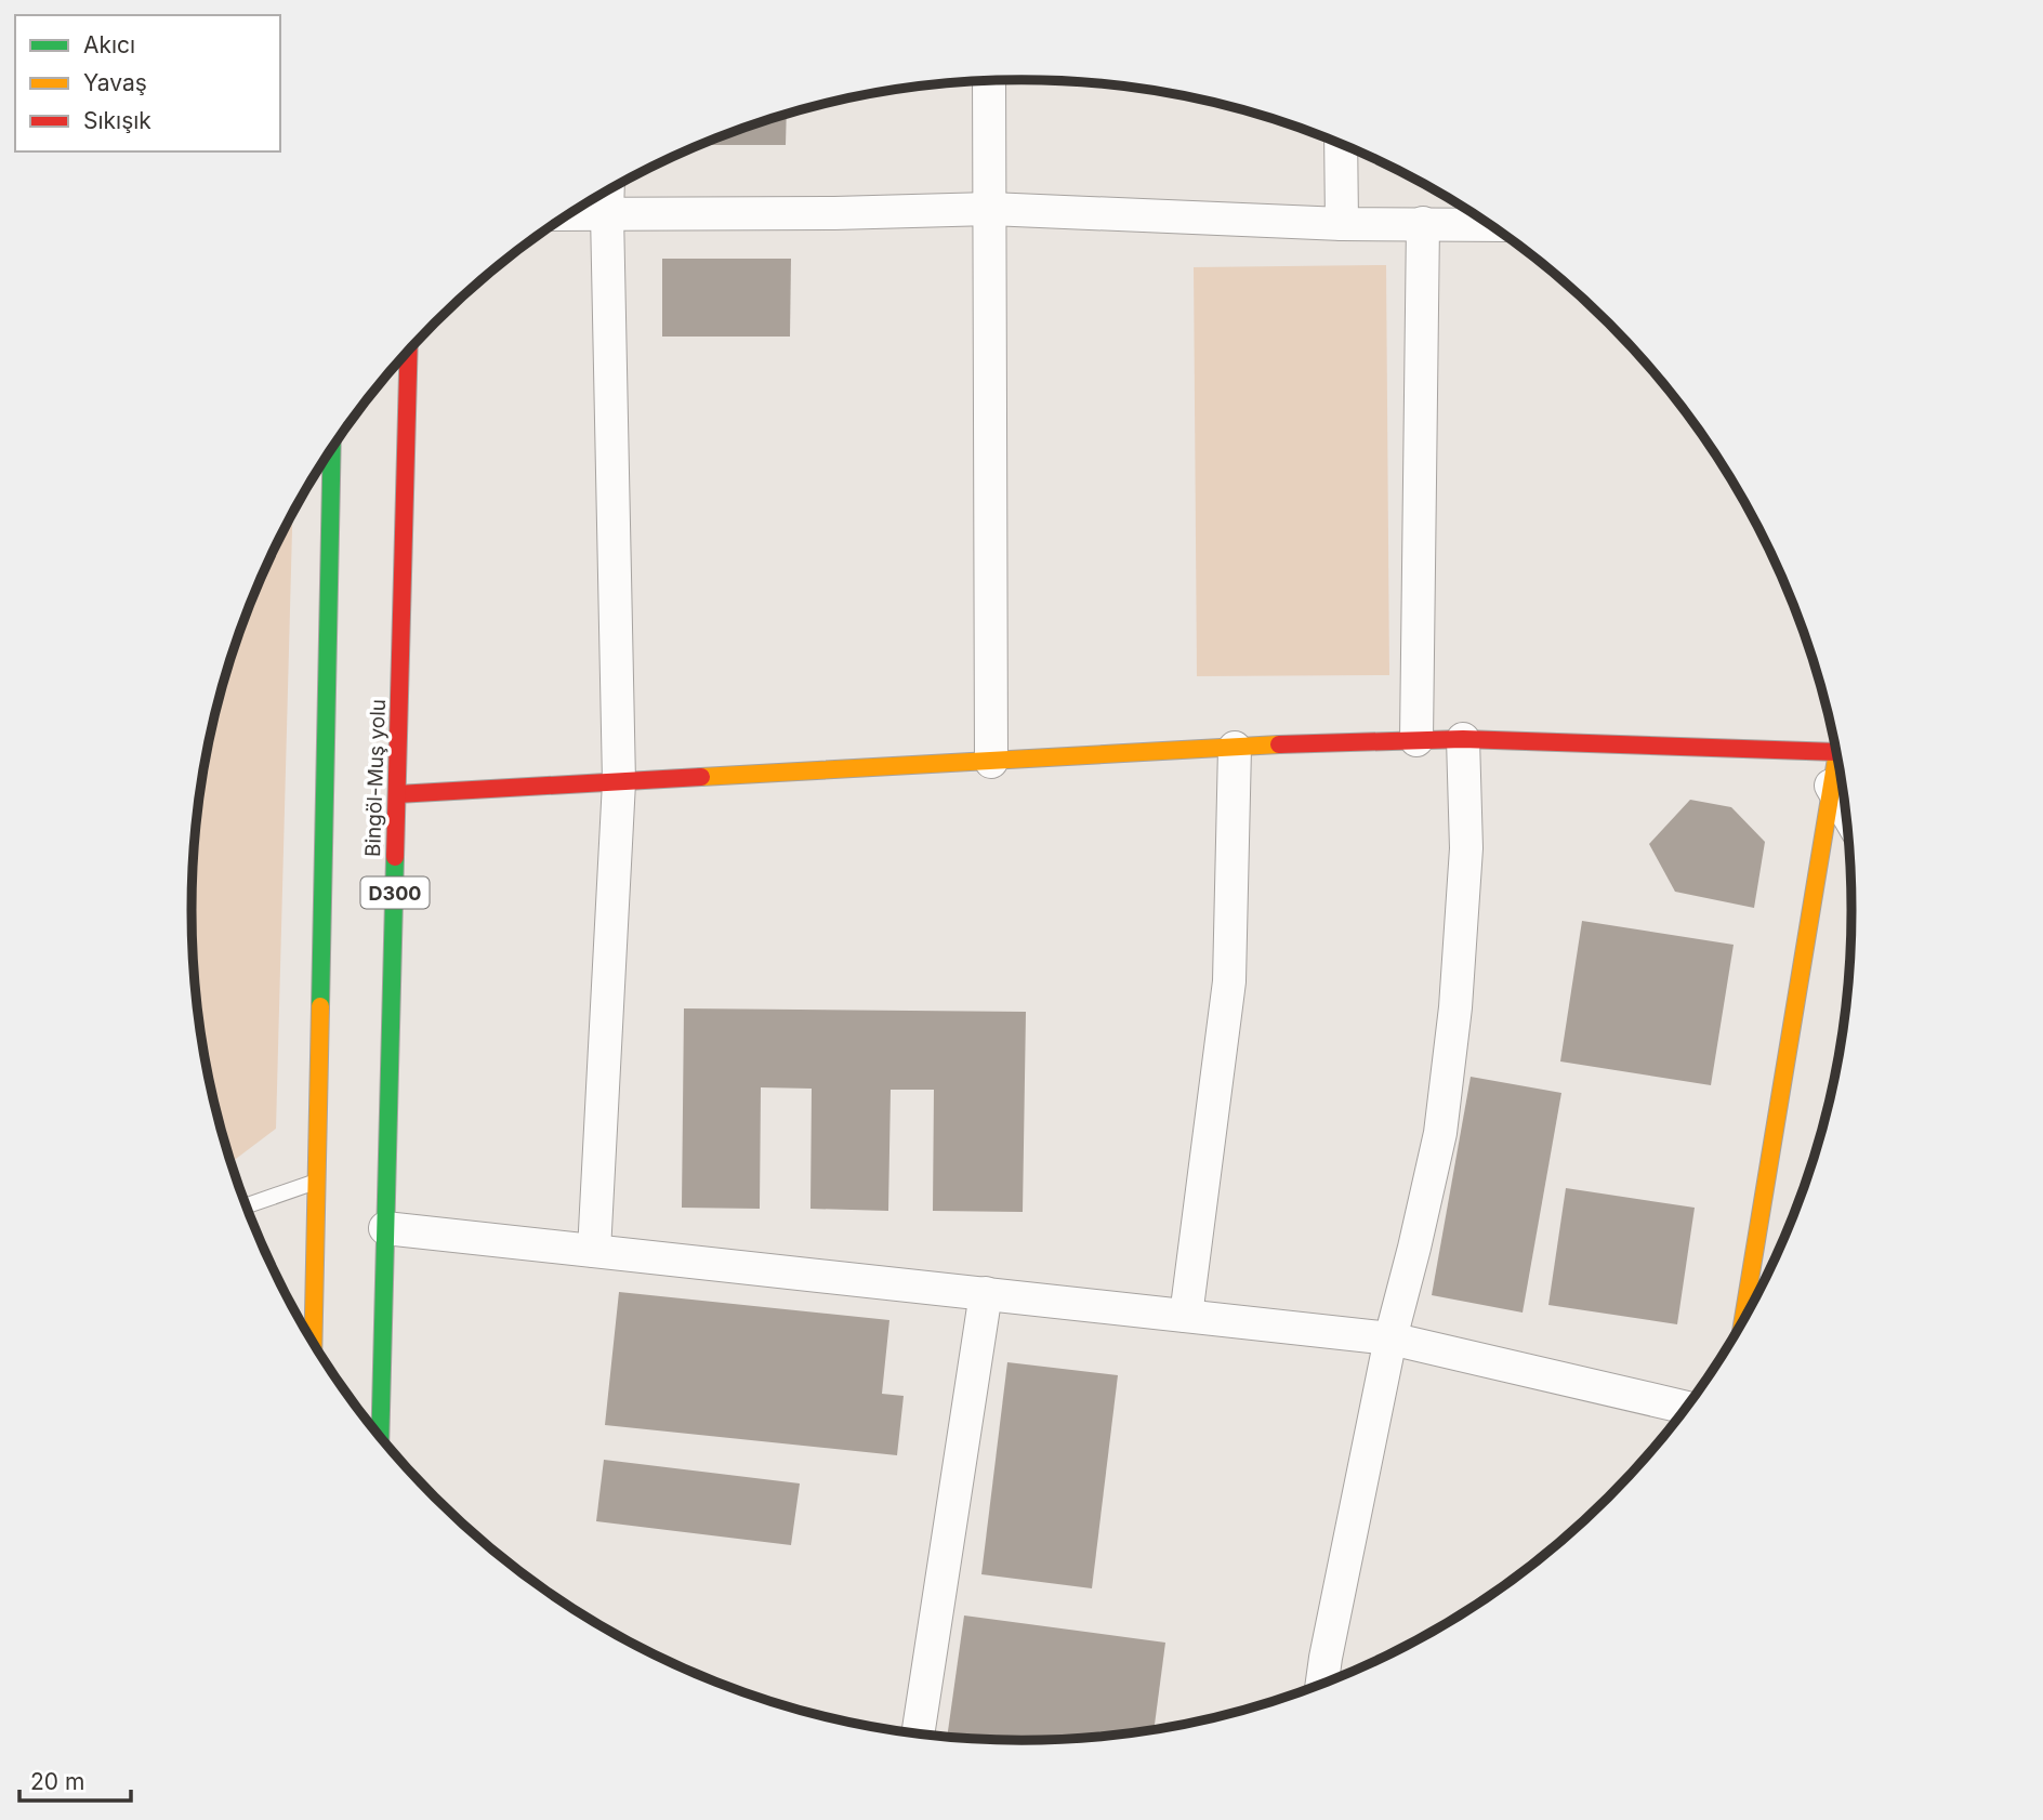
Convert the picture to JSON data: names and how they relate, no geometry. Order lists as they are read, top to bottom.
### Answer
{
  "streets": {
    "main road": ["Bingöl-Muş yolu", "D300"]
  },
  "legend": ["Akıcı", "Yavaş", "Sıkışık"],
  "scale_bar": "20 m"
}
